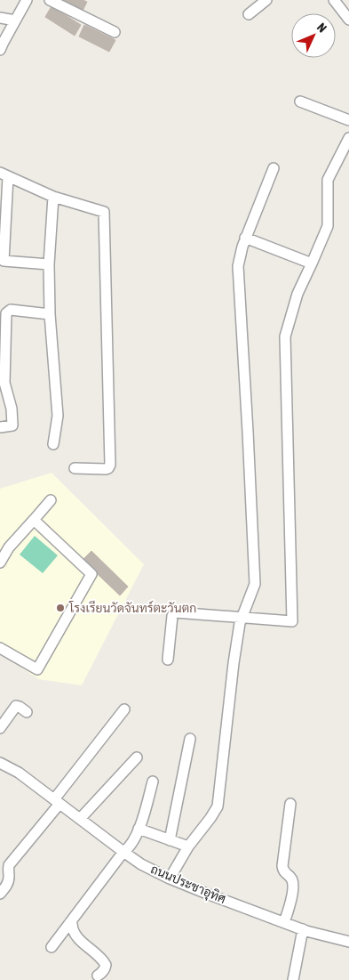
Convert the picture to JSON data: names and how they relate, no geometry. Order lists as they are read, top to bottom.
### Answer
{
  "streets": {
    "street": ["ถนนประชาอุทิศ"]
  },
  "places": ["โรงเรียนวัดจันทร์ตะวันตก"],
  "north": "top right"
}
